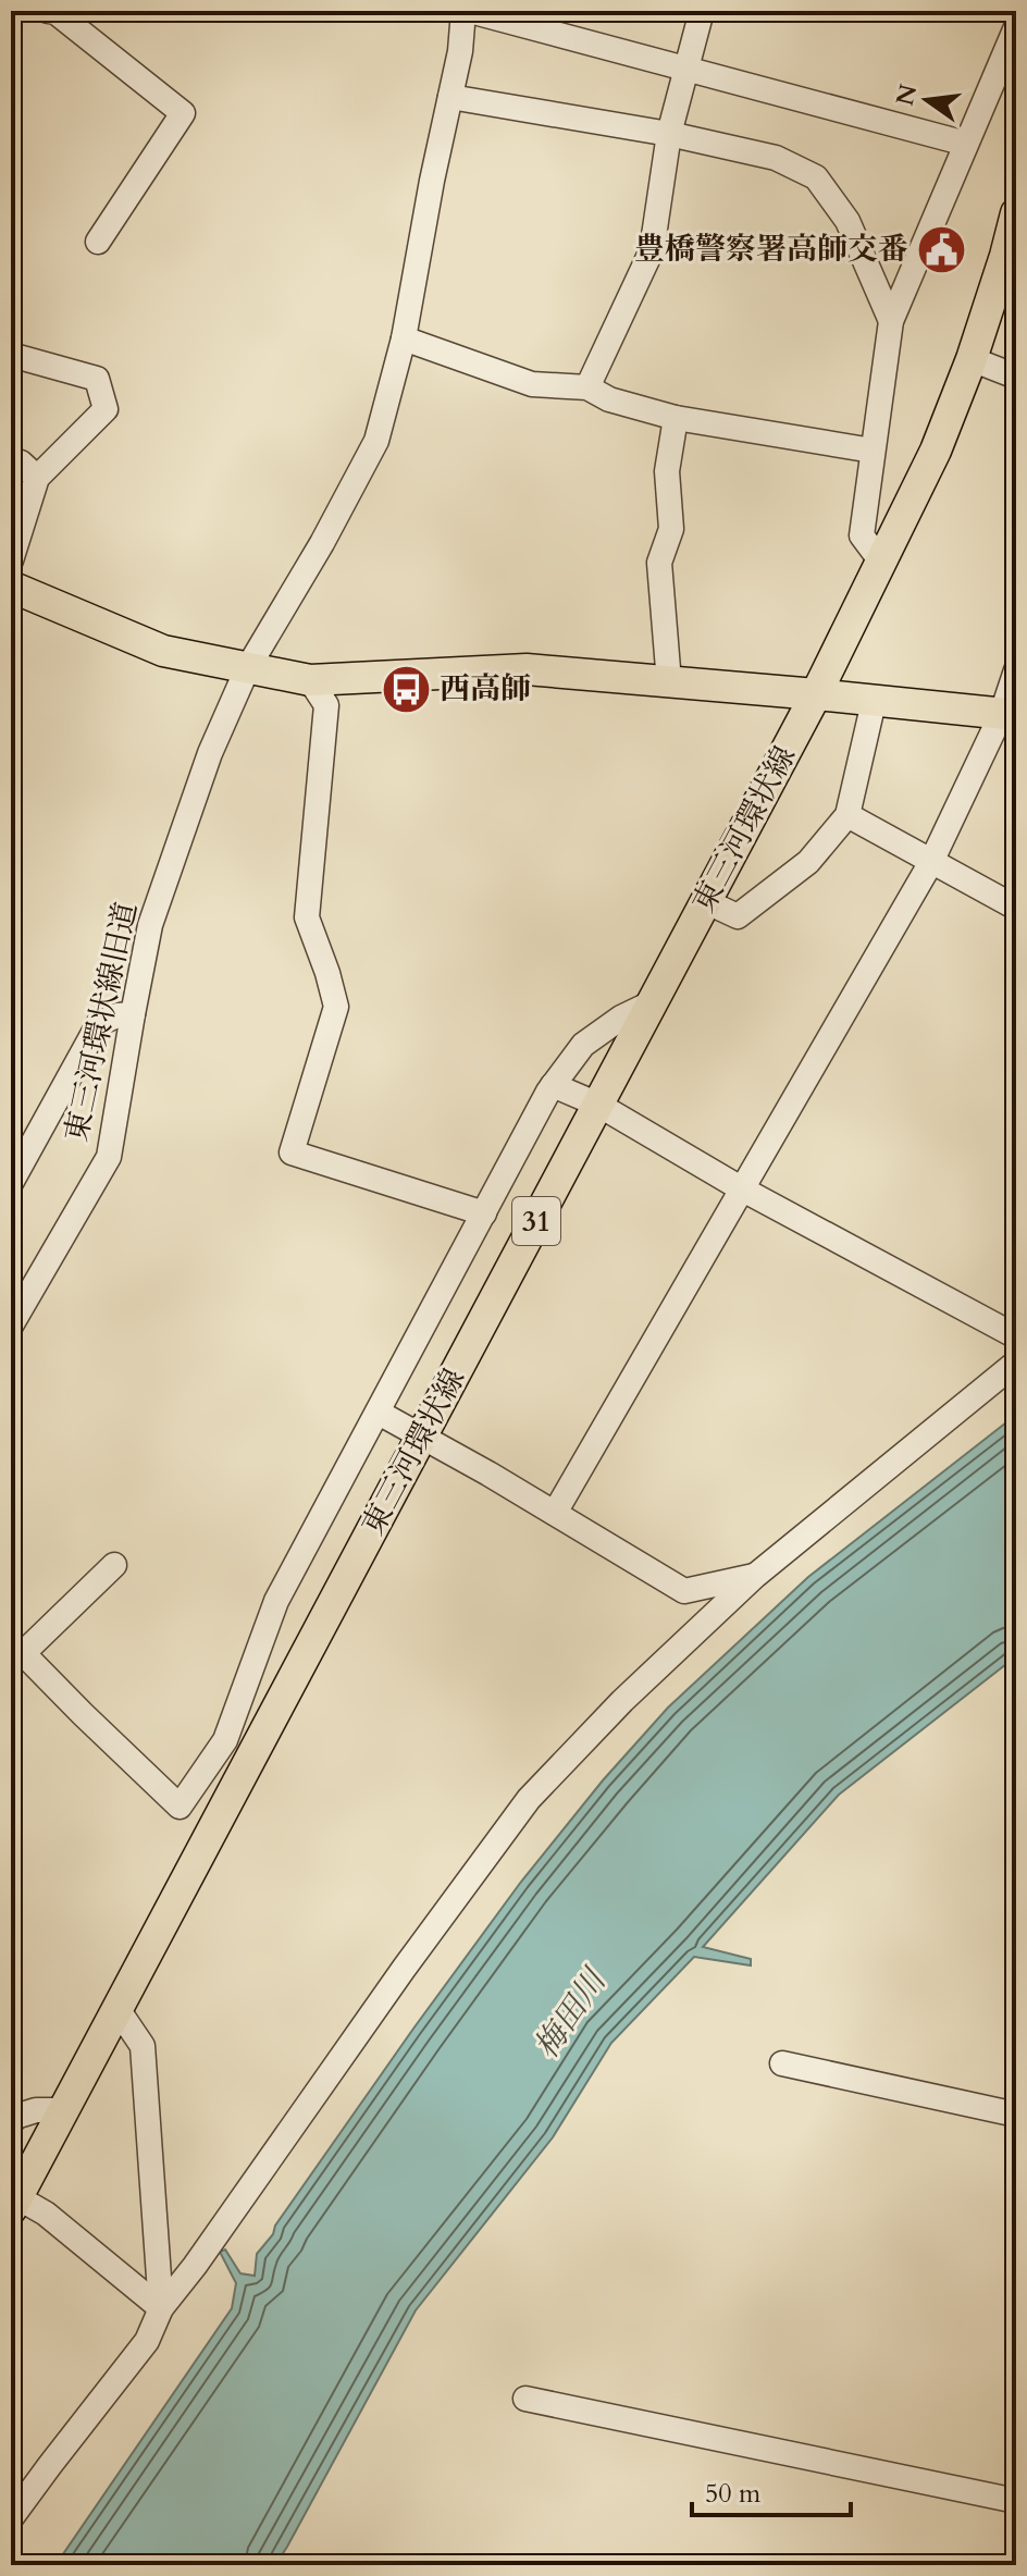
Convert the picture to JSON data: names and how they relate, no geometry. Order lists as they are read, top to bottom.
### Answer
{
  "streets": {
    "main road": ["東三河環状線", "31"],
    "street": ["東三河環状線旧道"]
  },
  "water": ["梅田川"],
  "places": {
    "public building": ["豊橋警察署高師交番"],
    "bus stop": ["西高師"]
  },
  "scale_bar": "50 m",
  "north": "left"
}
